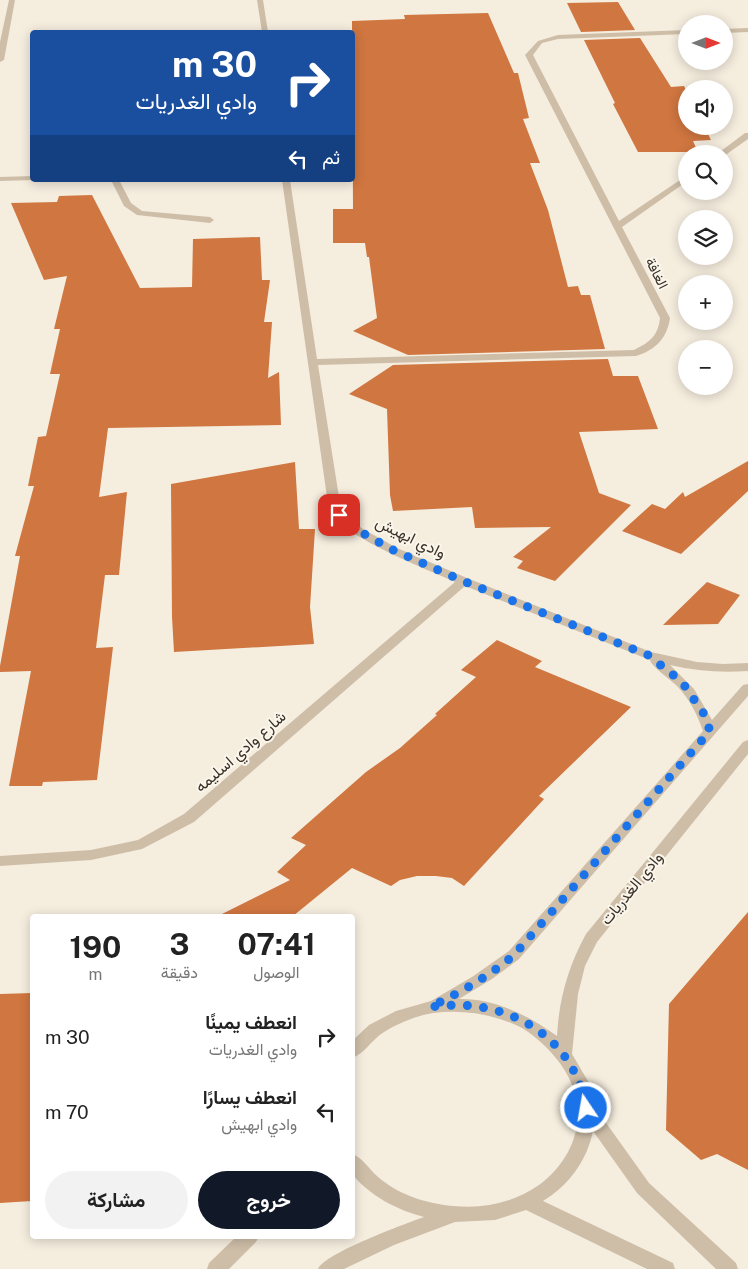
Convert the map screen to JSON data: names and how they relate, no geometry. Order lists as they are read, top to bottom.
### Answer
{
  "streets": {
    "street": [
      "الغافة",
      "وادي ابهيش",
      "شارع وادي اسليمه",
      "وادي الغدريات"
    ]
  },
  "crossings": [
    ["الغافة", "وادي ابهيش"],
    ["وادي ابهيش", "شارع وادي اسليمه"]
  ],
  "north": "right",
  "page": {
    "map_buttons": ["+", "−"],
    "turn": ["30 m", "وادي الغدريات"],
    "then": "ثم",
    "eta": [
      "07:41",
      "الوصول",
      "3",
      "دقيقة",
      "190",
      "m"
    ],
    "list": [
      {
        "name": "انعطف يمينًا",
        "note": "وادي الغدريات",
        "value": "30 m"
      },
      {
        "name": "انعطف يسارًا",
        "note": "وادي ابهيش",
        "value": "70 m"
      }
    ],
    "buttons": ["خروج", "مشاركة"]
  }
}
